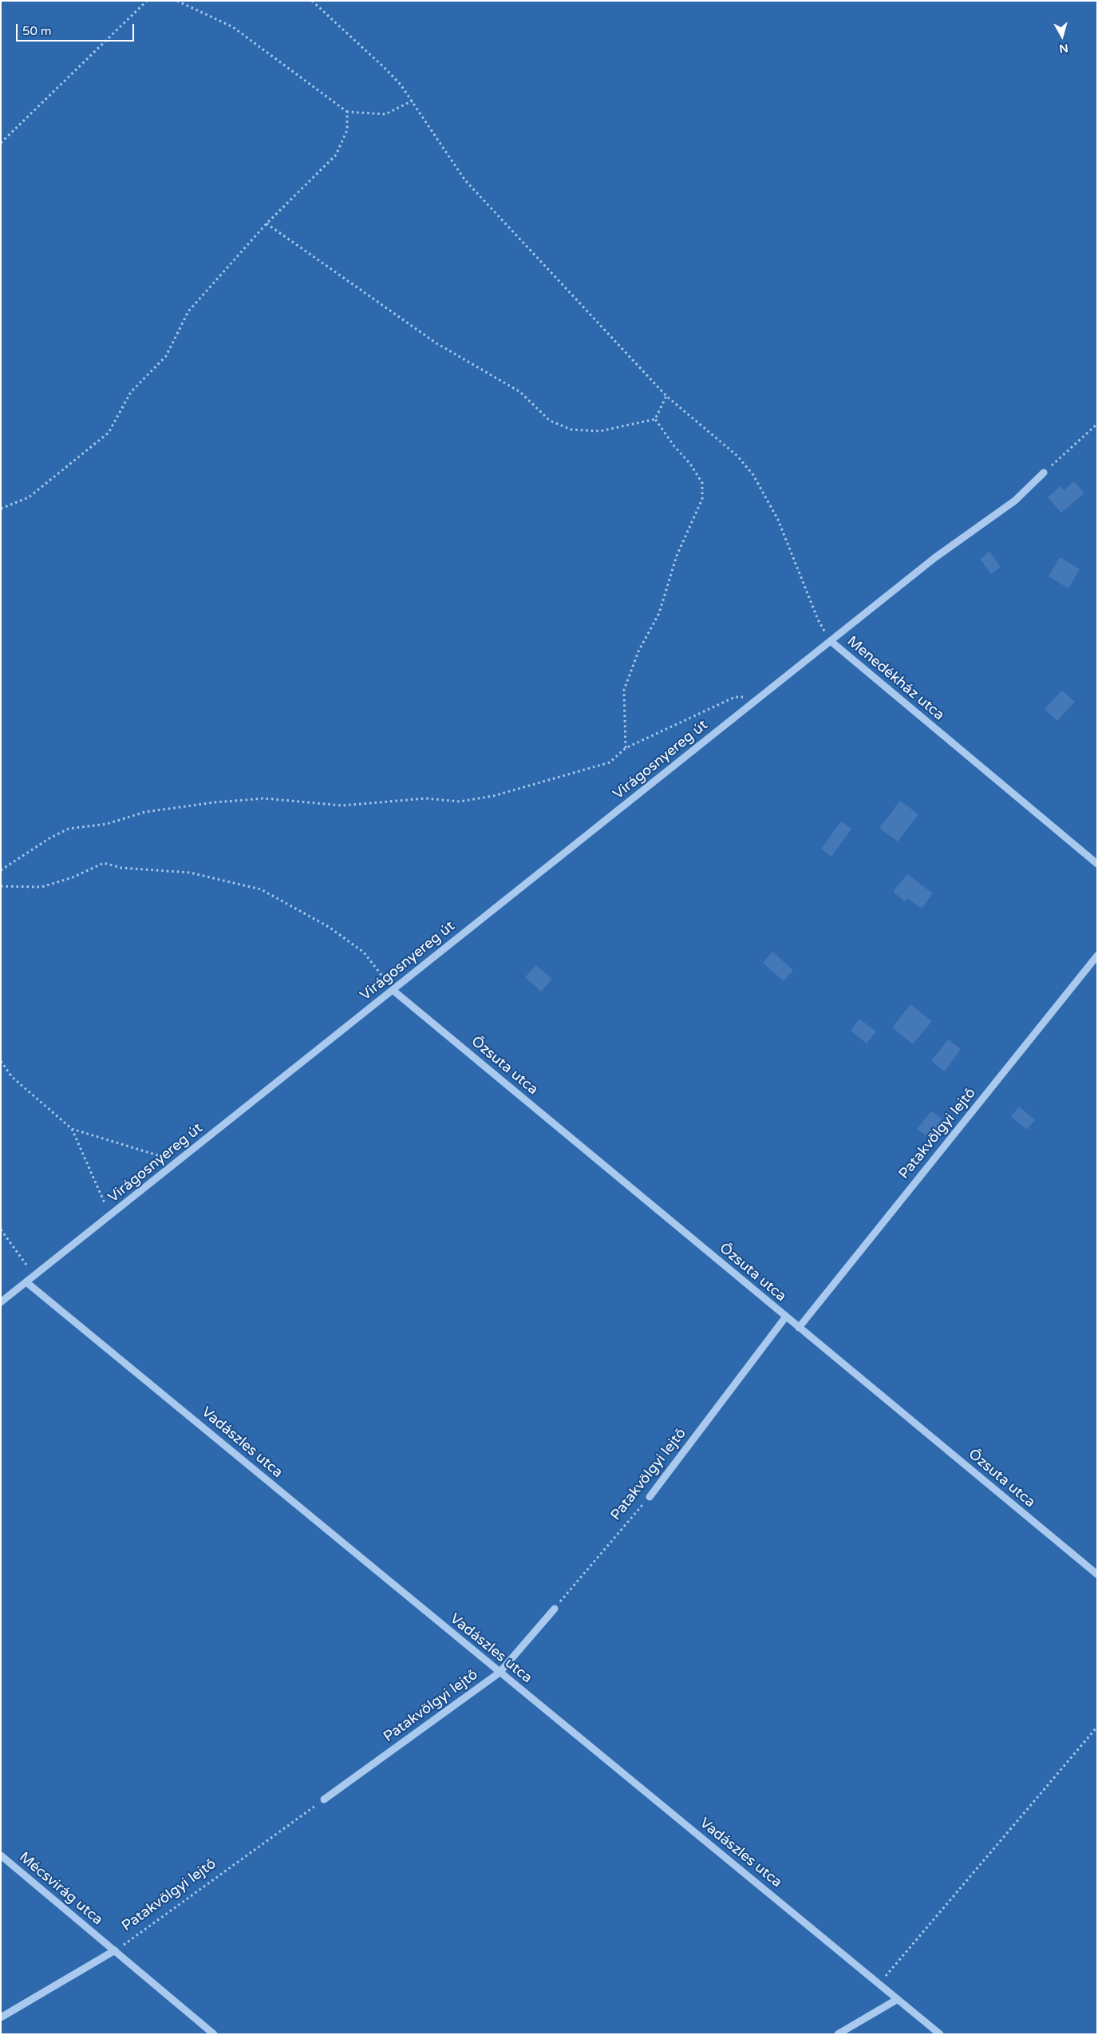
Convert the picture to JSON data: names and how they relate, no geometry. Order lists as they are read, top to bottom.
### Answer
{
  "streets": {
    "street": [
      "Menedékház utca",
      "Virágosnyereg út",
      "Őzsuta utca",
      "Patakvölgyi lejtő",
      "Vadászles utca",
      "Mécsvirág utca"
    ]
  },
  "crossings": [
    ["Menedékház utca", "Virágosnyereg út"],
    ["Virágosnyereg út", "Őzsuta utca"],
    ["Virágosnyereg út", "Vadászles utca"],
    ["Őzsuta utca", "Patakvölgyi lejtő"],
    ["Patakvölgyi lejtő", "Vadászles utca"],
    ["Patakvölgyi lejtő", "Mécsvirág utca"]
  ],
  "scale_bar": "50 m",
  "north": "bottom"
}
